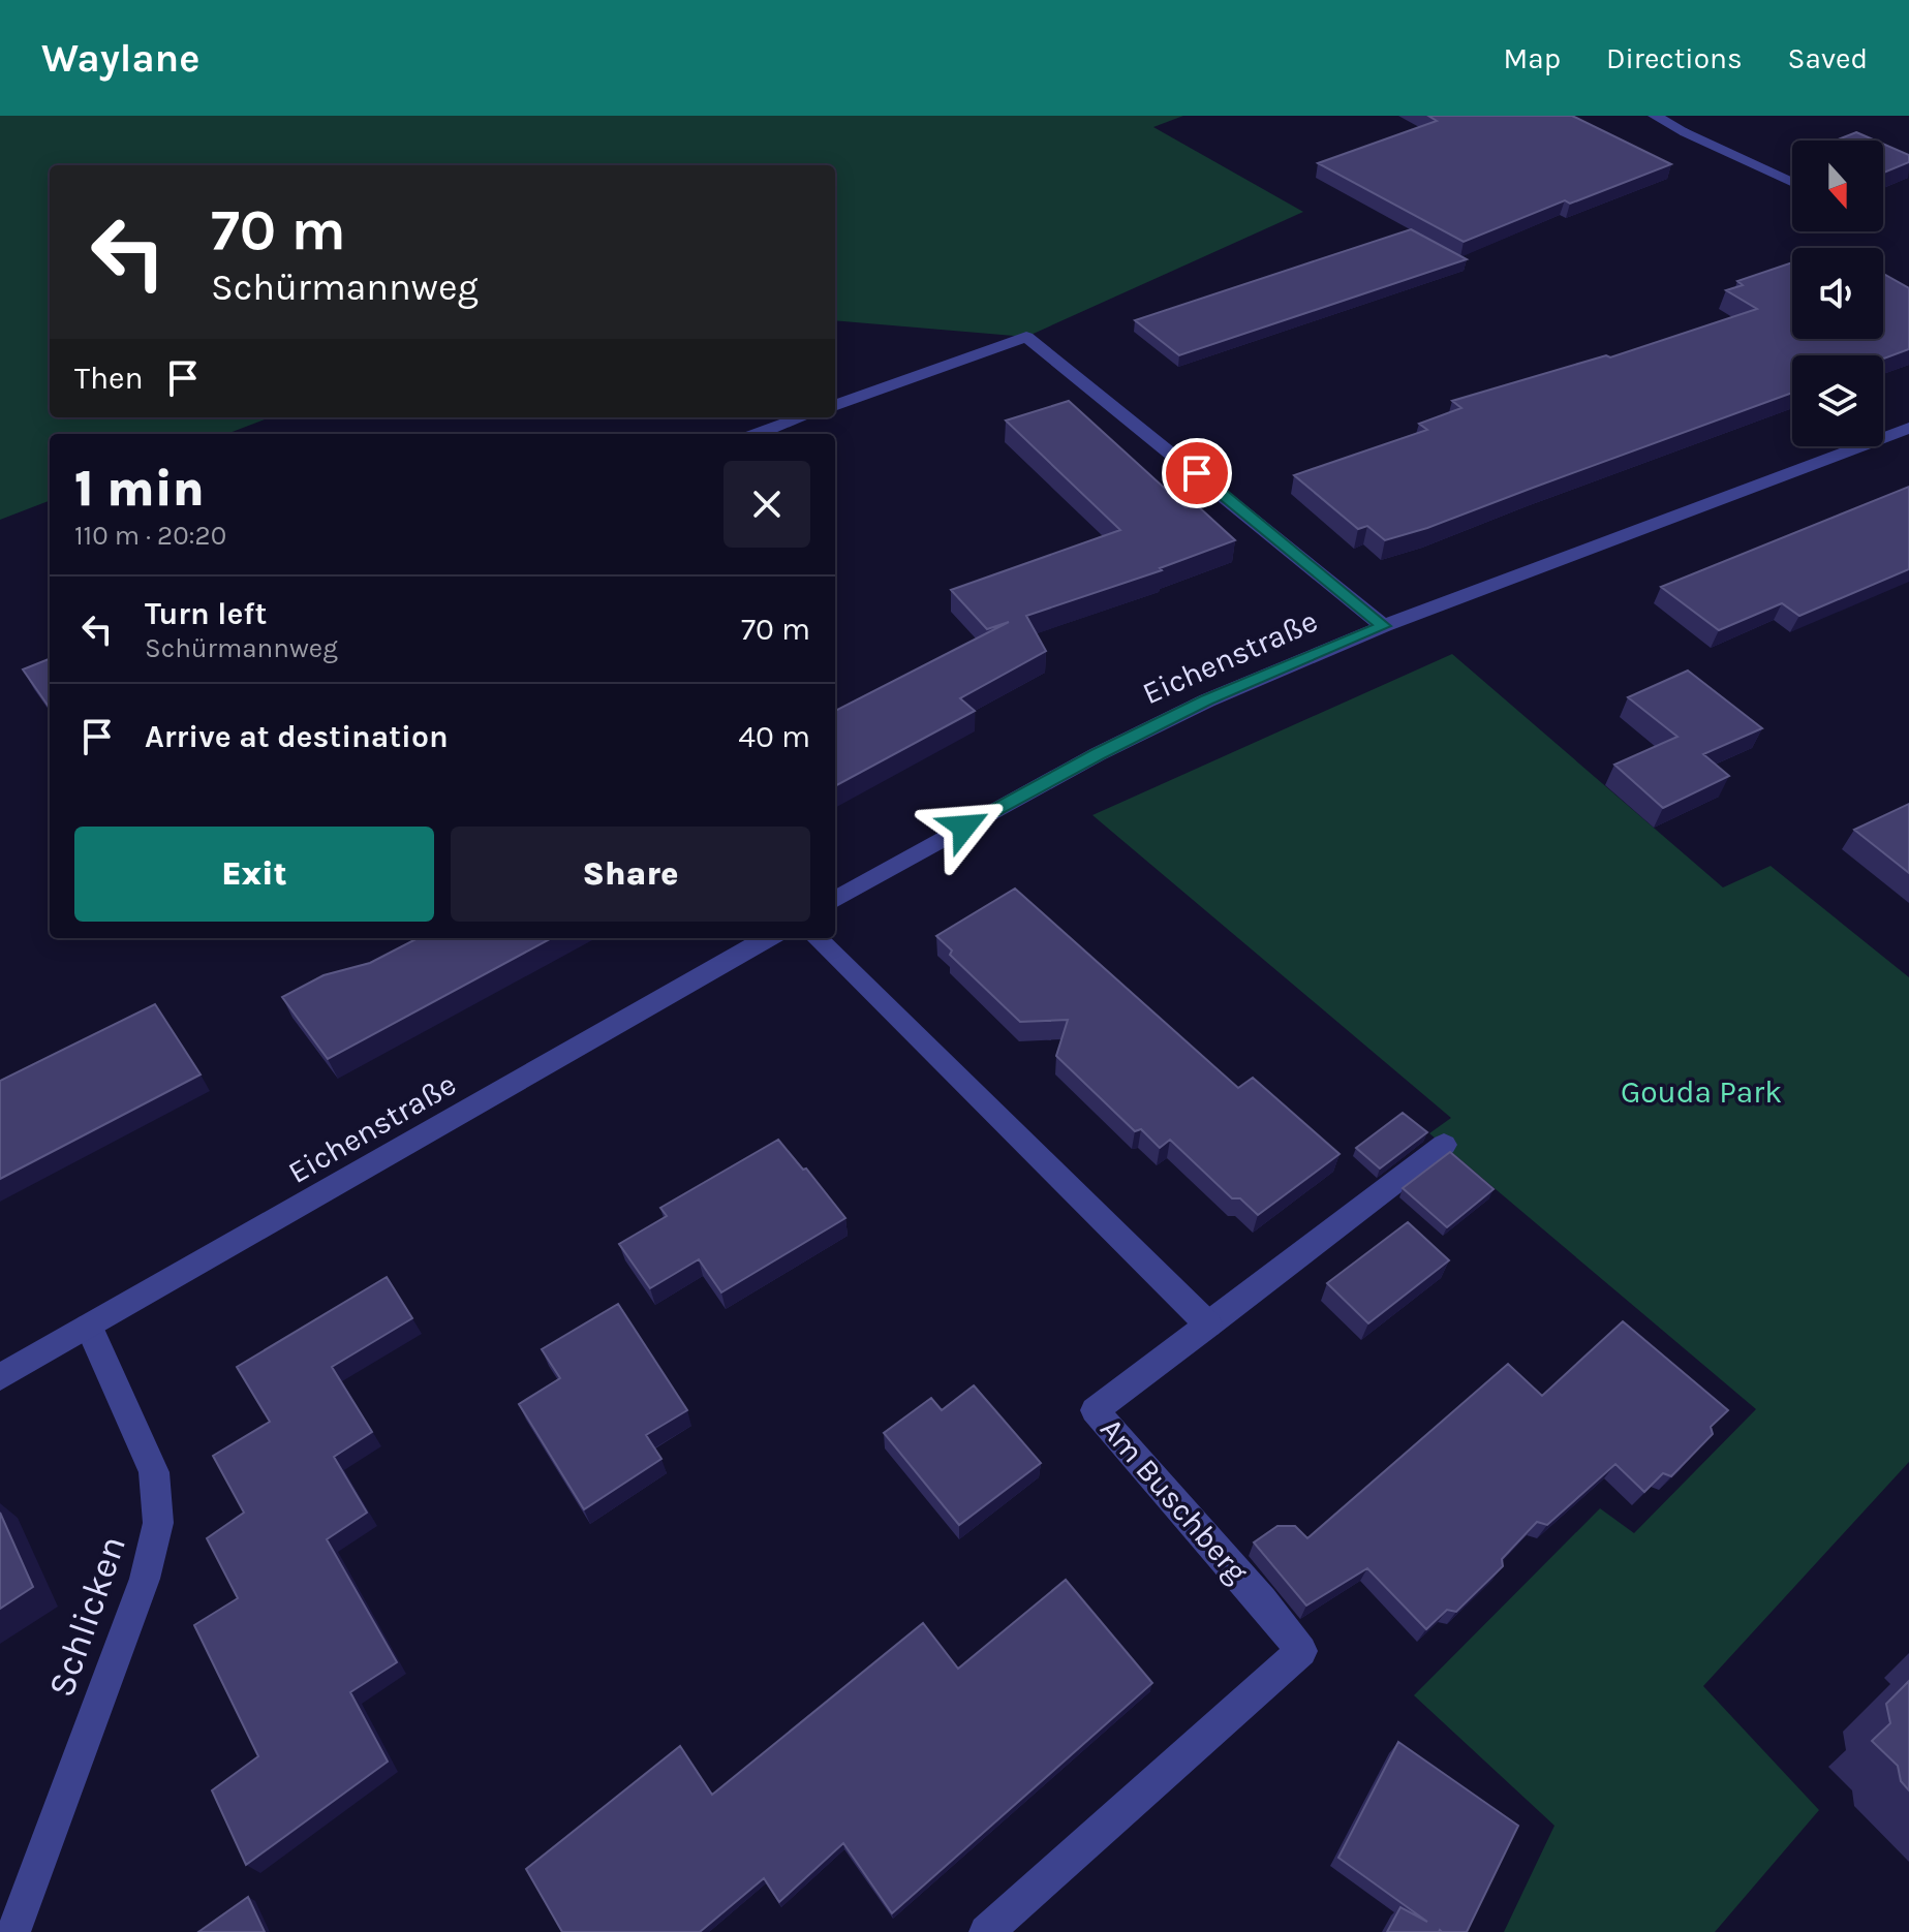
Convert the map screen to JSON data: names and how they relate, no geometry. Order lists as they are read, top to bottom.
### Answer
{
  "streets": {
    "street": ["Eichenstraße", "Am Buschberg", "Schlicken"]
  },
  "crossings": [
    ["Eichenstraße", "Schlicken"]
  ],
  "parks": ["Gouda Park"],
  "north": "bottom",
  "page": {
    "header": "Waylane",
    "nav": ["Map", "Directions", "Saved"],
    "turn": ["70 m", "Schürmannweg"],
    "then": "Then",
    "heading": ["1 min", "110 m · 20:20"],
    "list": [
      {
        "name": "Turn left",
        "note": "Schürmannweg",
        "value": "70 m"
      },
      {
        "name": "Arrive at destination",
        "value": "40 m"
      }
    ],
    "buttons": ["Exit", "Share"]
  }
}
